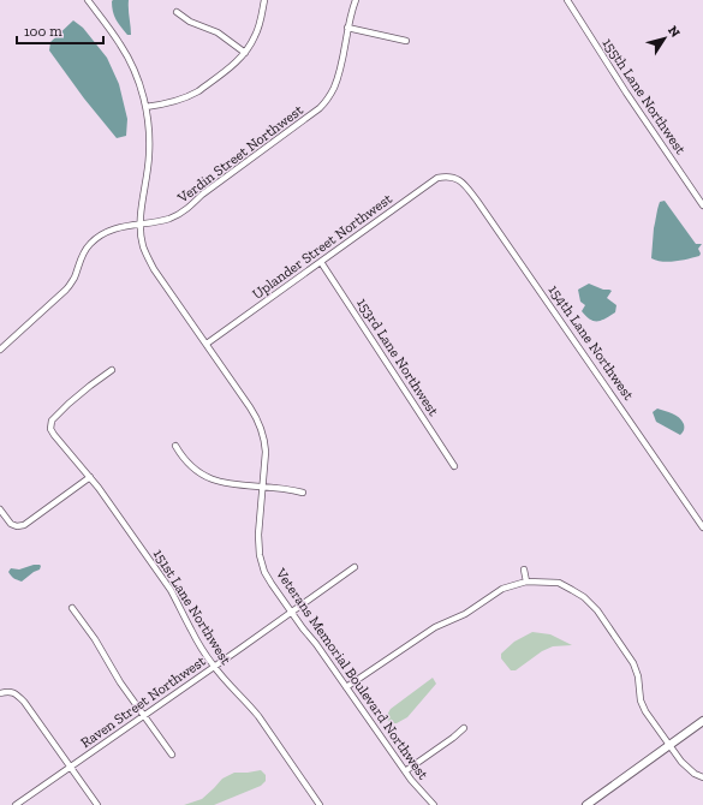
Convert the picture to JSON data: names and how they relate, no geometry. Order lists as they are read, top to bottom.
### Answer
{
  "streets": {
    "street": [
      "155th Lane Northwest",
      "Verdin Street Northwest",
      "Uplander Street Northwest",
      "154th Lane Northwest",
      "153rd Lane Northwest",
      "151st Lane Northwest",
      "Veterans Memorial Boulevard Northwest",
      "Raven Street Northwest"
    ]
  },
  "crossings": [
    ["Verdin Street Northwest", "Veterans Memorial Boulevard Northwest"],
    ["Uplander Street Northwest", "154th Lane Northwest"],
    ["Uplander Street Northwest", "153rd Lane Northwest"],
    ["Uplander Street Northwest", "Veterans Memorial Boulevard Northwest"],
    ["151st Lane Northwest", "Raven Street Northwest"],
    ["Veterans Memorial Boulevard Northwest", "Raven Street Northwest"]
  ],
  "scale_bar": "100 m",
  "north": "top right"
}
